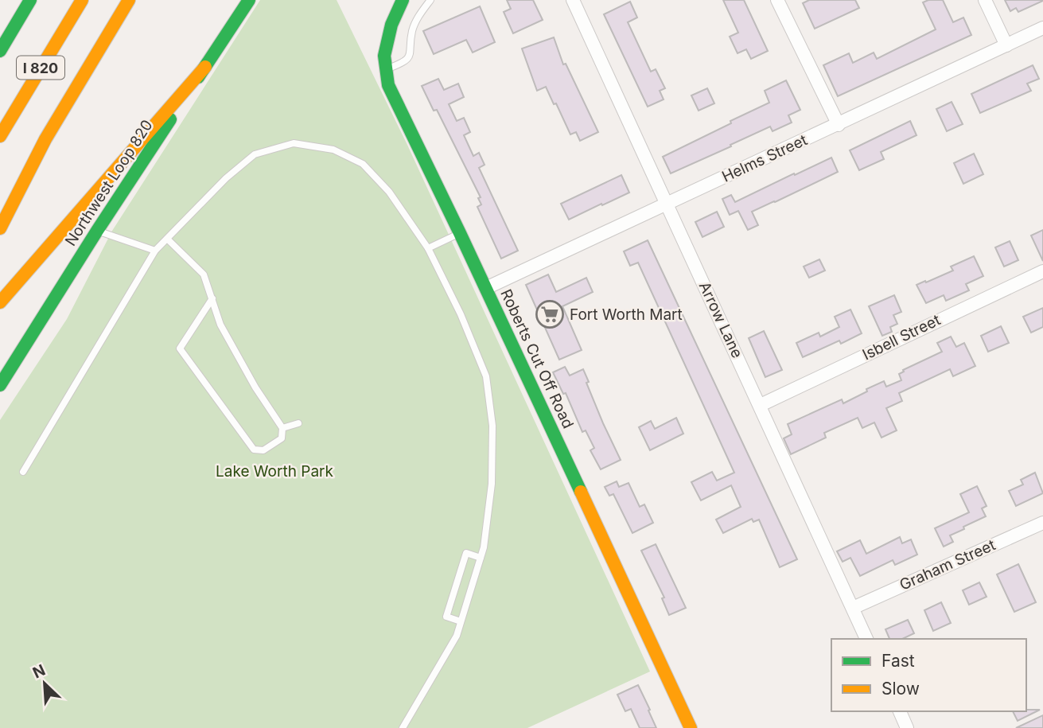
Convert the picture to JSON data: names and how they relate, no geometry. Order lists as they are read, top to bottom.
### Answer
{
  "streets": {
    "main road": ["I 820", "Northwest Loop 820", "Roberts Cut Off Road"],
    "street": [
      "Helms Street",
      "Arrow Lane",
      "Isbell Street",
      "Graham Street"
    ]
  },
  "crossings": [
    ["Helms Street", "Arrow Lane"],
    ["Helms Street", "Roberts Cut Off Road"],
    ["Arrow Lane", "Isbell Street"],
    ["Arrow Lane", "Graham Street"]
  ],
  "parks": ["Lake Worth Park"],
  "places": {
    "supermarket": ["Fort Worth Mart"]
  },
  "legend": ["Fast", "Slow"],
  "north": "top left"
}
